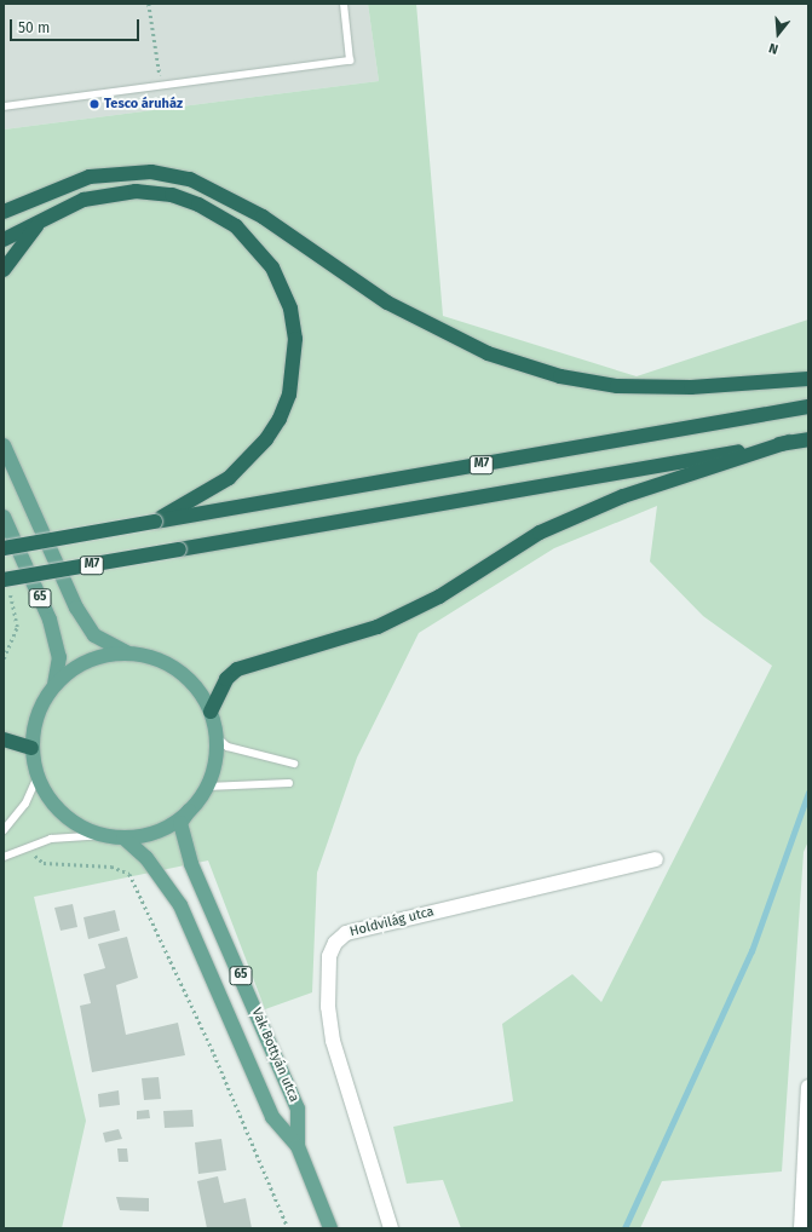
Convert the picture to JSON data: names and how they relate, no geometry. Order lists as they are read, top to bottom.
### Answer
{
  "streets": {
    "highway": ["M7"],
    "main road": ["65", "Vak Bottyán utca"],
    "street": ["Holdvilág utca"]
  },
  "crossings": [
    ["65", "Vak Bottyán utca"]
  ],
  "places": ["Tesco áruház"],
  "scale_bar": "50 m",
  "north": "bottom"
}
